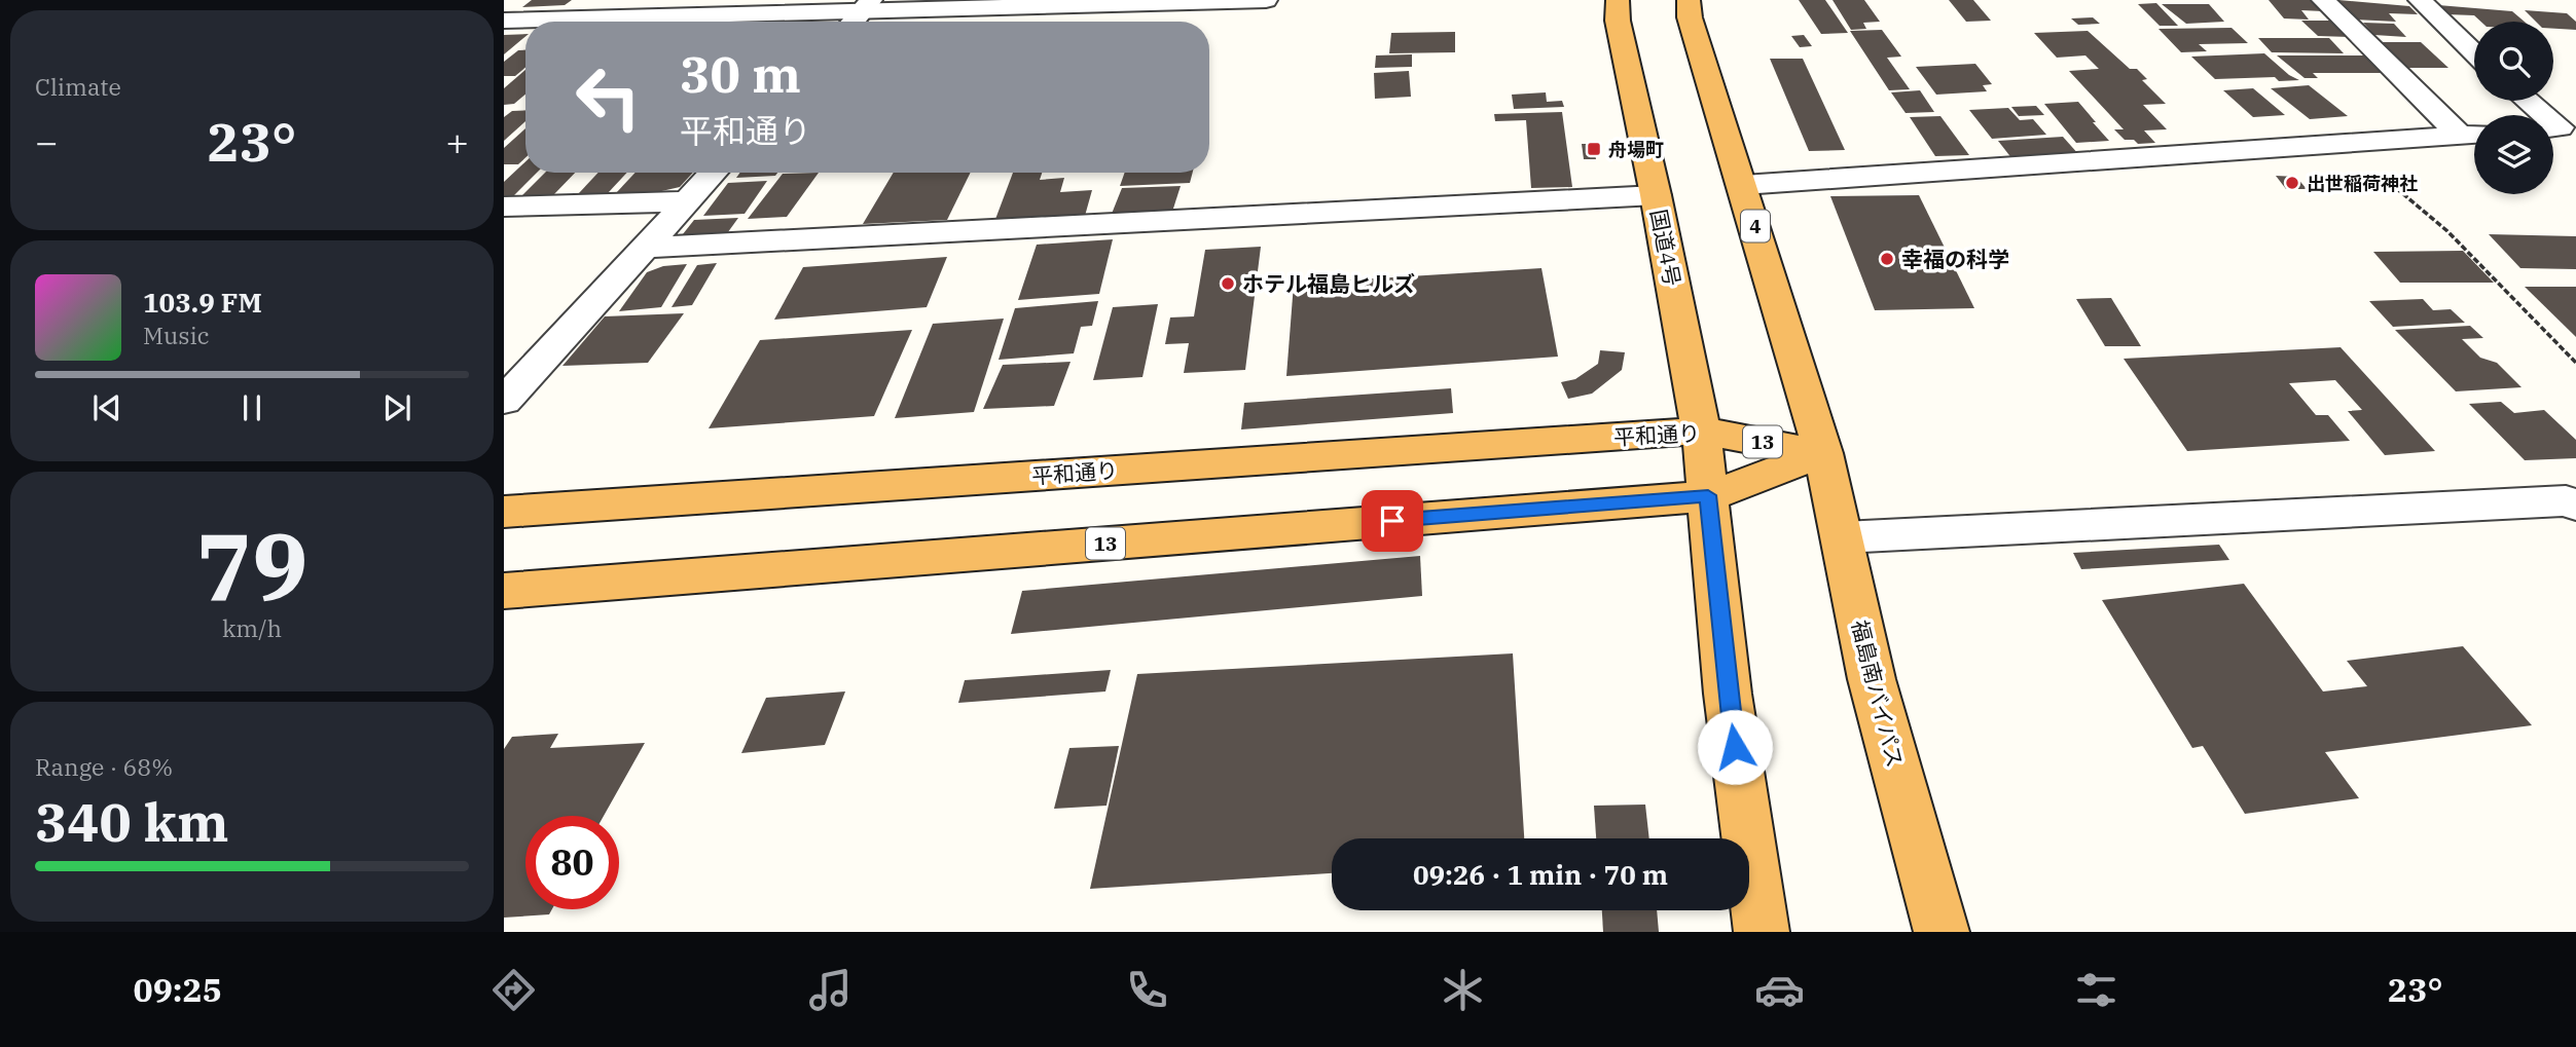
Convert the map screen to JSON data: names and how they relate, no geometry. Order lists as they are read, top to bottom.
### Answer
{
  "streets": {
    "highway": [
      "4",
      "国道4号",
      "平和通り",
      "13",
      "福島南バイパス"
    ]
  },
  "crossings": [
    ["4", "平和通り"],
    ["4", "13"],
    ["4", "福島南バイパス"],
    ["国道4号", "平和通り"],
    ["国道4号", "13"],
    ["平和通り", "13"],
    ["平和通り", "福島南バイパス"],
    ["13", "福島南バイパス"]
  ],
  "places": {
    "transit": ["舟場町"],
    "other": ["出世稲荷神社", "幸福の科学", "ホテル福島ヒルズ"]
  },
  "page": {
    "tile": [
      "Climate",
      ["79", "km/h"],
      ["Range · 68%", "340 km"]
    ],
    "turn": ["30 m", "平和通り"],
    "heat": ["−", "23°", "+"],
    "song": ["103.9 FM", "Music"],
    "limit": "80",
    "trip": "09:26 · 1 min · 70 m",
    "tabs": ["09:25", "23°"]
  }
}
